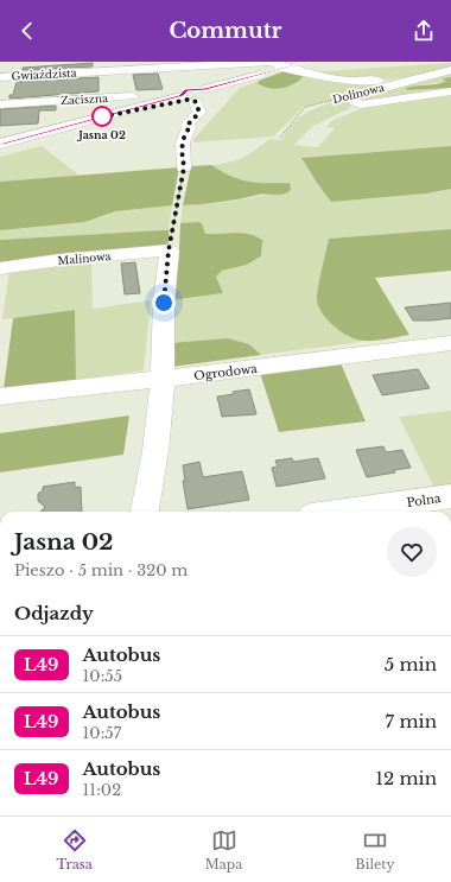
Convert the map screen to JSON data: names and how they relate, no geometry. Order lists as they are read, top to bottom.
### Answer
{
  "streets": {
    "street": [
      "Gwiaździsta",
      "Dolinowa",
      "Zaciszna",
      "Malinowa",
      "Ogrodowa",
      "Polna"
    ]
  },
  "crossings": [
    ["Gwiaździsta", "Dolinowa"]
  ],
  "places": ["Jasna 02"],
  "lines": ["bus line L49"],
  "page": {
    "header": "Commutr",
    "heading": [
      ["Jasna 02", "Pieszo · 5 min · 320 m"],
      "Odjazdy"
    ],
    "list": [
      {
        "mark": "L49",
        "name": "Autobus",
        "note": "10:55",
        "value": "5 min"
      },
      {
        "mark": "L49",
        "name": "Autobus",
        "note": "10:57",
        "value": "7 min"
      },
      {
        "mark": "L49",
        "name": "Autobus",
        "note": "11:02",
        "value": "12 min"
      }
    ],
    "tabs": ["Trasa", "Mapa", "Bilety"]
  }
}
